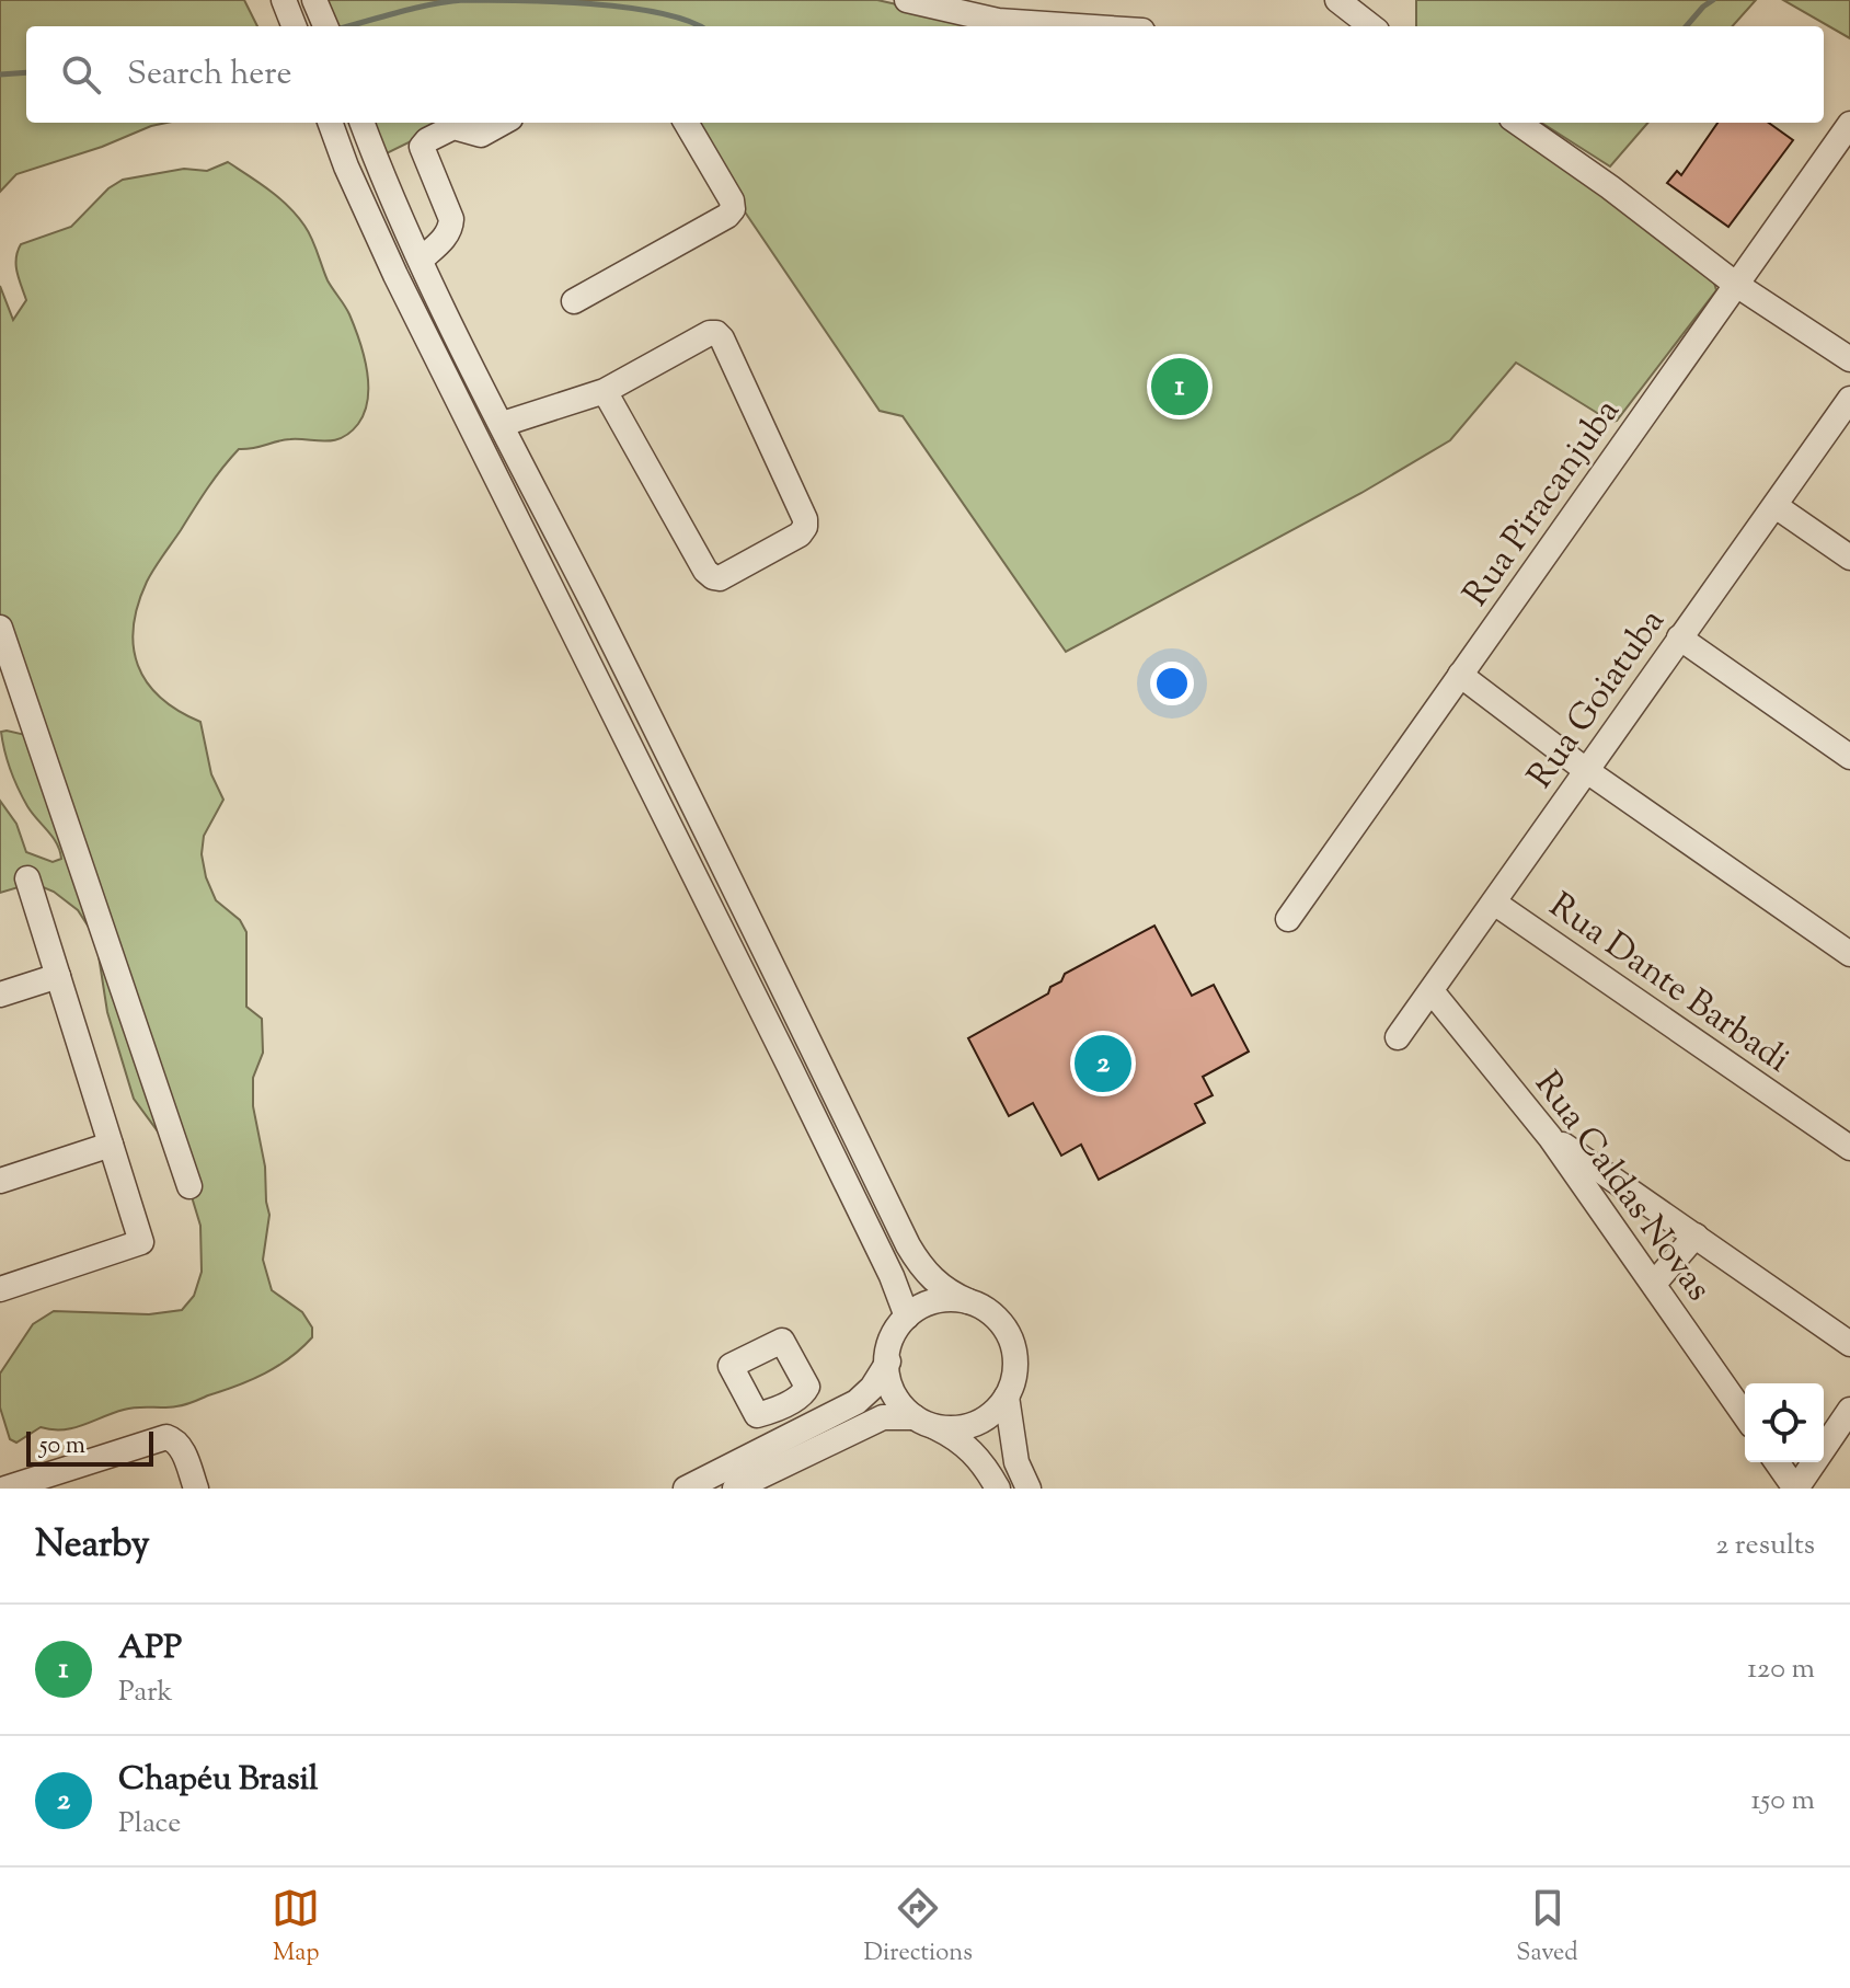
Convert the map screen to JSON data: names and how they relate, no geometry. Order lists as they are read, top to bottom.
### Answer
{
  "streets": {
    "street": [
      "Rua Piracanjuba",
      "Rua Goiatuba",
      "Rua Dante Barbadi",
      "Rua Caldas Novas"
    ]
  },
  "crossings": [
    ["Rua Goiatuba", "Rua Dante Barbadi"],
    ["Rua Goiatuba", "Rua Caldas Novas"]
  ],
  "scale_bar": "50 m",
  "page": {
    "search": "Search here",
    "pins": ["1", "2"],
    "scale": "50 m",
    "heading": ["Nearby", "2 results"],
    "list": [
      {
        "mark": "1",
        "name": "APP",
        "note": "Park",
        "value": "120 m"
      },
      {
        "mark": "2",
        "name": "Chapéu Brasil",
        "note": "Place",
        "value": "150 m"
      }
    ],
    "nav": ["Map", "Directions", "Saved"]
  }
}
